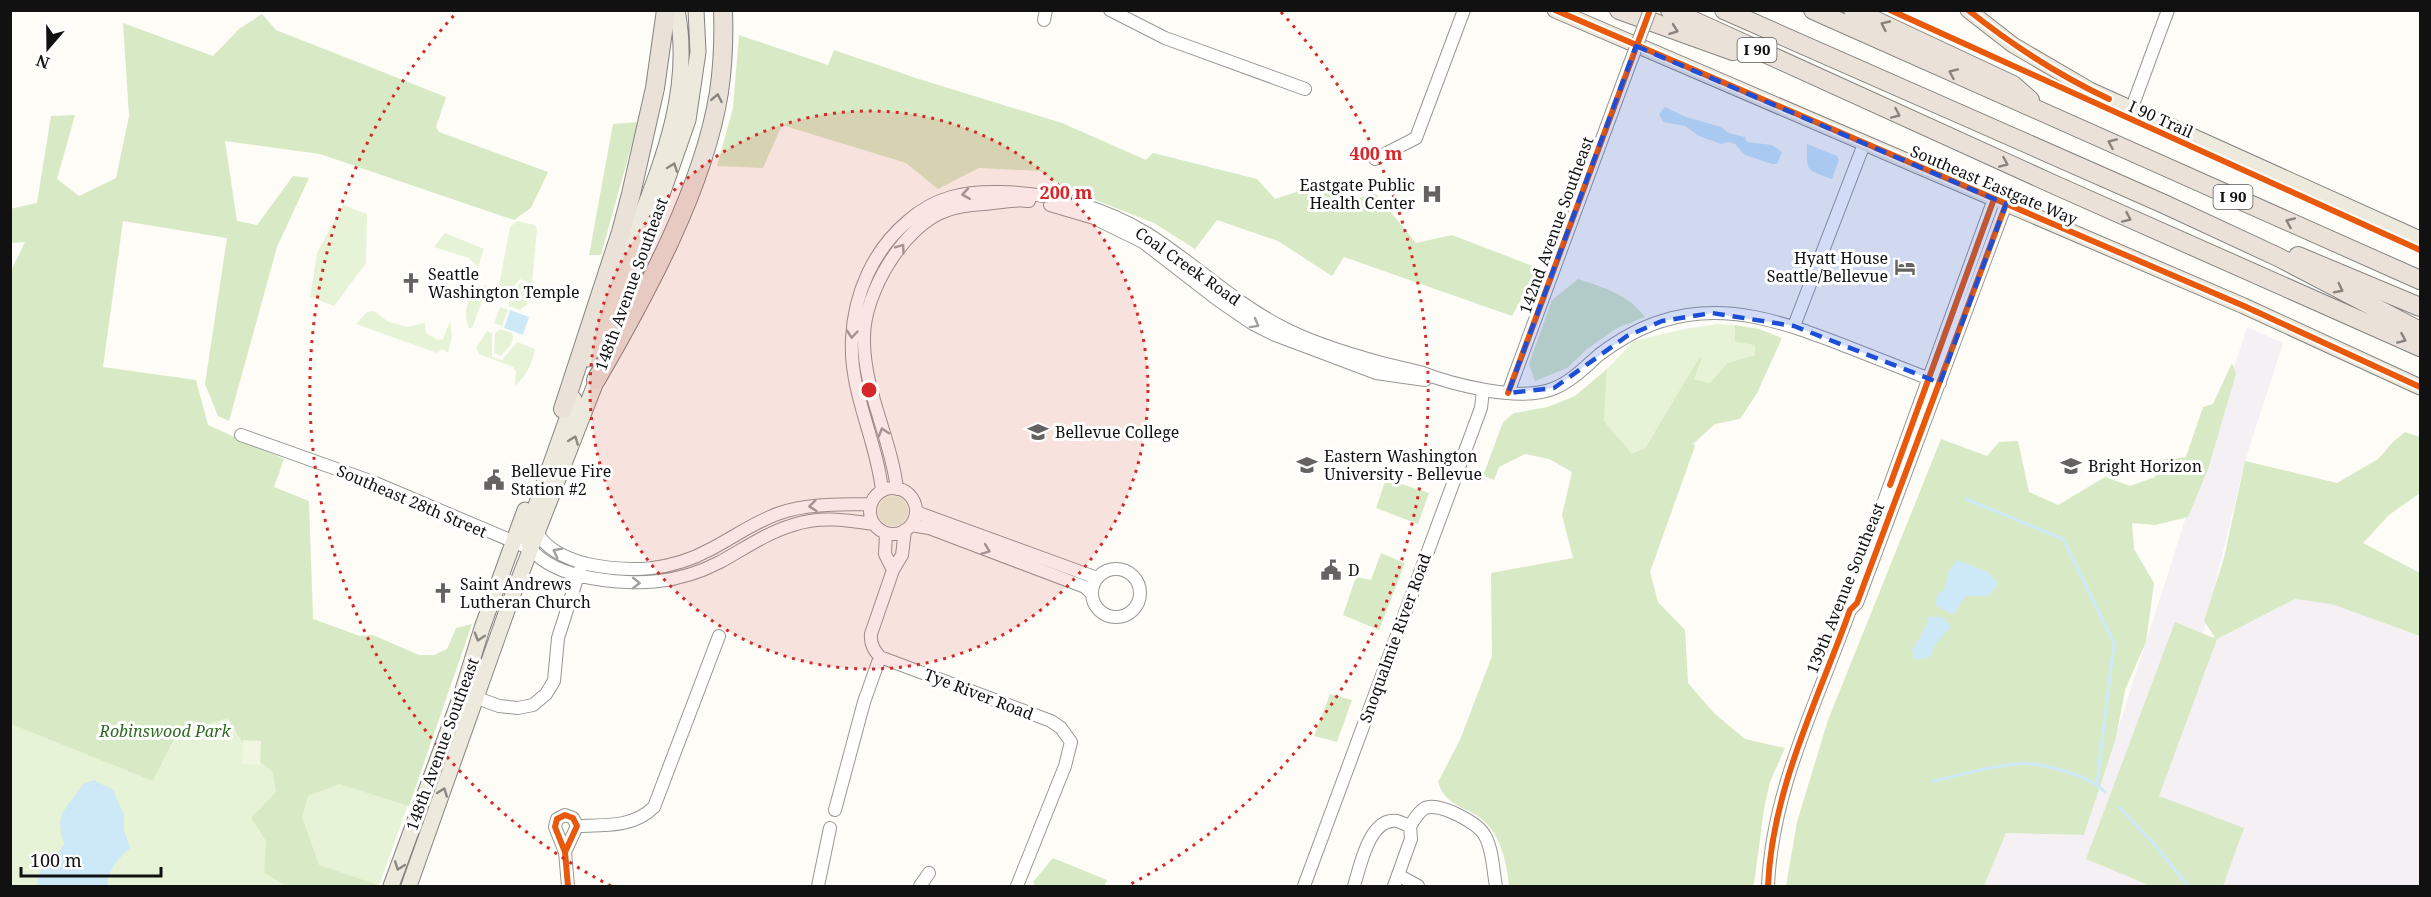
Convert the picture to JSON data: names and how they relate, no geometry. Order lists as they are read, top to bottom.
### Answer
{
  "streets": {
    "highway": ["I 90"],
    "main road": ["Southeast Eastgate Way", "148th Avenue Southeast"],
    "street": [
      "142nd Avenue Southeast",
      "Coal Creek Road",
      "Southeast 28th Street",
      "139th Avenue Southeast",
      "Snoqualmie River Road",
      "Tye River Road"
    ],
    "cycle path": ["I 90 Trail"]
  },
  "crossings": [
    ["Southeast Eastgate Way", "139th Avenue Southeast"],
    ["142nd Avenue Southeast", "Coal Creek Road"],
    ["Coal Creek Road", "Southeast 28th Street"],
    ["Coal Creek Road", "139th Avenue Southeast"],
    ["Coal Creek Road", "Snoqualmie River Road"],
    ["148th Avenue Southeast", "Southeast 28th Street"]
  ],
  "parks": ["Robinswood Park"],
  "places": {
    "hospital": ["Eastgate Public Health Center"],
    "hotel": ["Hyatt House Seattle/Bellevue"],
    "church": ["Seattle Washington Temple", "Saint Andrews Lutheran Church"],
    "school or university": ["Bellevue College", "Eastern Washington University - Bellevue", "Bright Horizon"],
    "public building": ["Bellevue Fire Station #2", "D"]
  },
  "scale_bar": "100 m",
  "north": "bottom",
  "rings": ["400 m", "200 m"]
}
